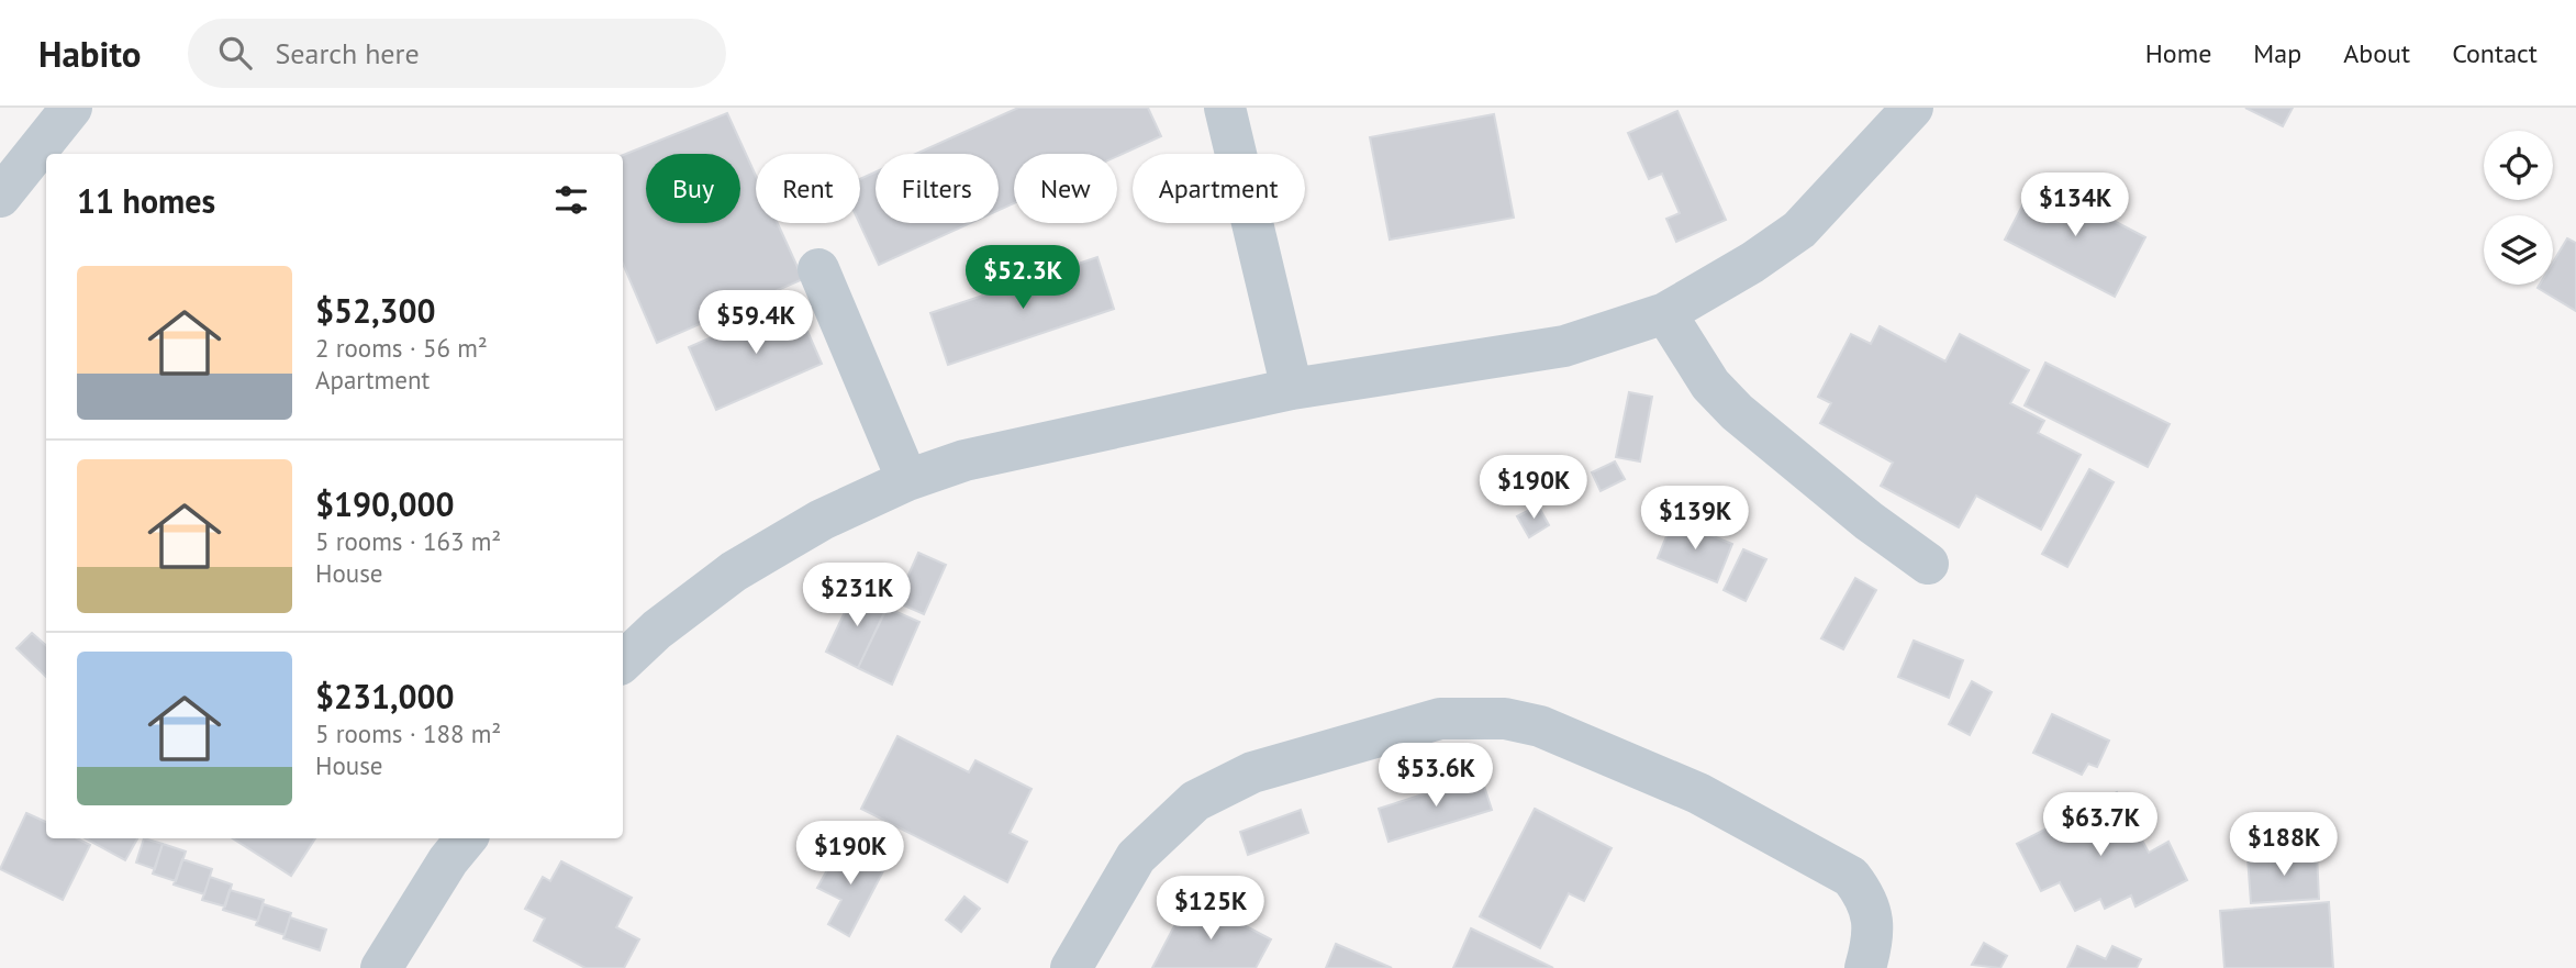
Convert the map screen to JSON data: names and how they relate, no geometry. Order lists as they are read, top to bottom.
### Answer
{
  "page": {
    "header": "Habito",
    "search": "Search here",
    "nav": [
      "Home",
      "Map",
      "About",
      "Contact"
    ],
    "chip": [
      "Buy",
      "Rent",
      "Filters",
      "New",
      "Apartment"
    ],
    "heading": "11 homes",
    "price": [
      "$134K",
      "$52.3K",
      "$59.4K",
      "$190K",
      "$139K",
      "$231K",
      "$53.6K",
      "$63.7K",
      "$188K",
      "$190K",
      "$125K"
    ],
    "list": [
      {
        "name": "$52,300",
        "note": "2 rooms · 56 m² · Apartment"
      },
      {
        "name": "$190,000",
        "note": "5 rooms · 163 m² · House"
      },
      {
        "name": "$231,000",
        "note": "5 rooms · 188 m² · House"
      }
    ]
  }
}
